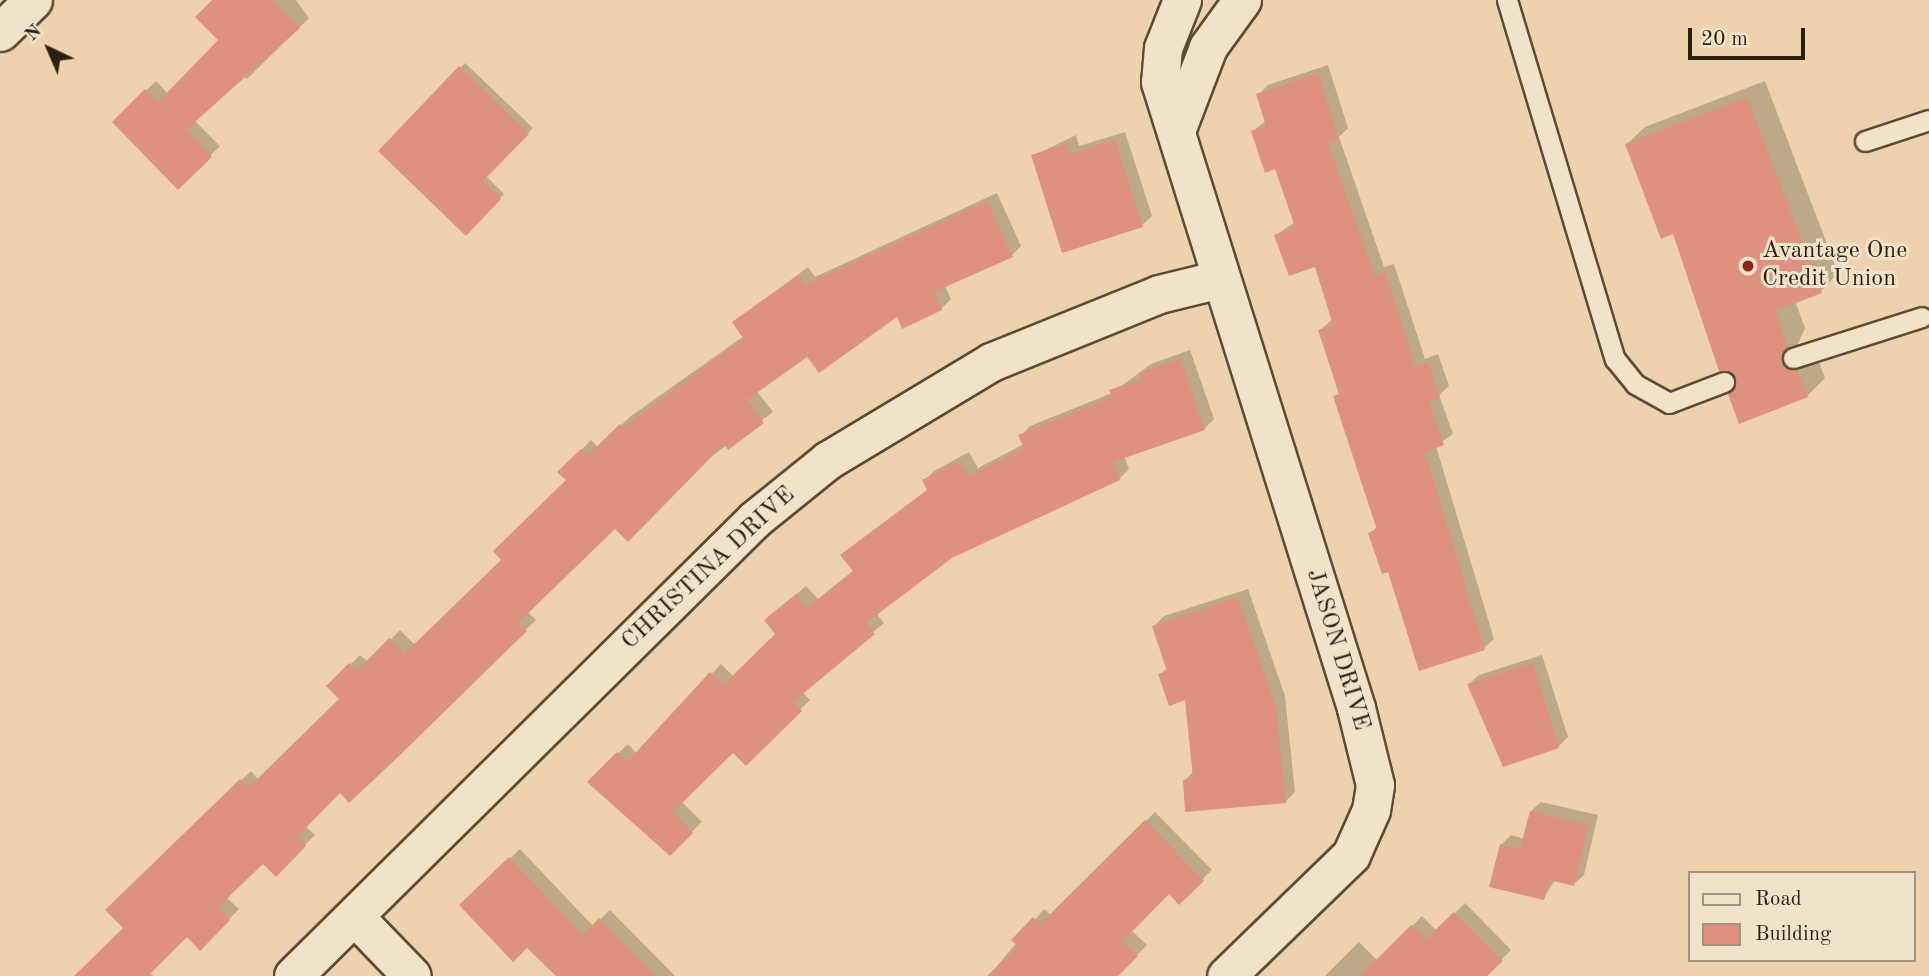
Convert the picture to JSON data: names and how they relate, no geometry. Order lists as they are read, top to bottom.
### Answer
{
  "streets": {
    "street": ["CHRISTINA DRIVE", "JASON DRIVE"]
  },
  "crossings": [
    ["CHRISTINA DRIVE", "JASON DRIVE"]
  ],
  "places": ["Avantage One Credit Union"],
  "legend": ["Road", "Building"],
  "scale_bar": "20 m",
  "north": "top left"
}
